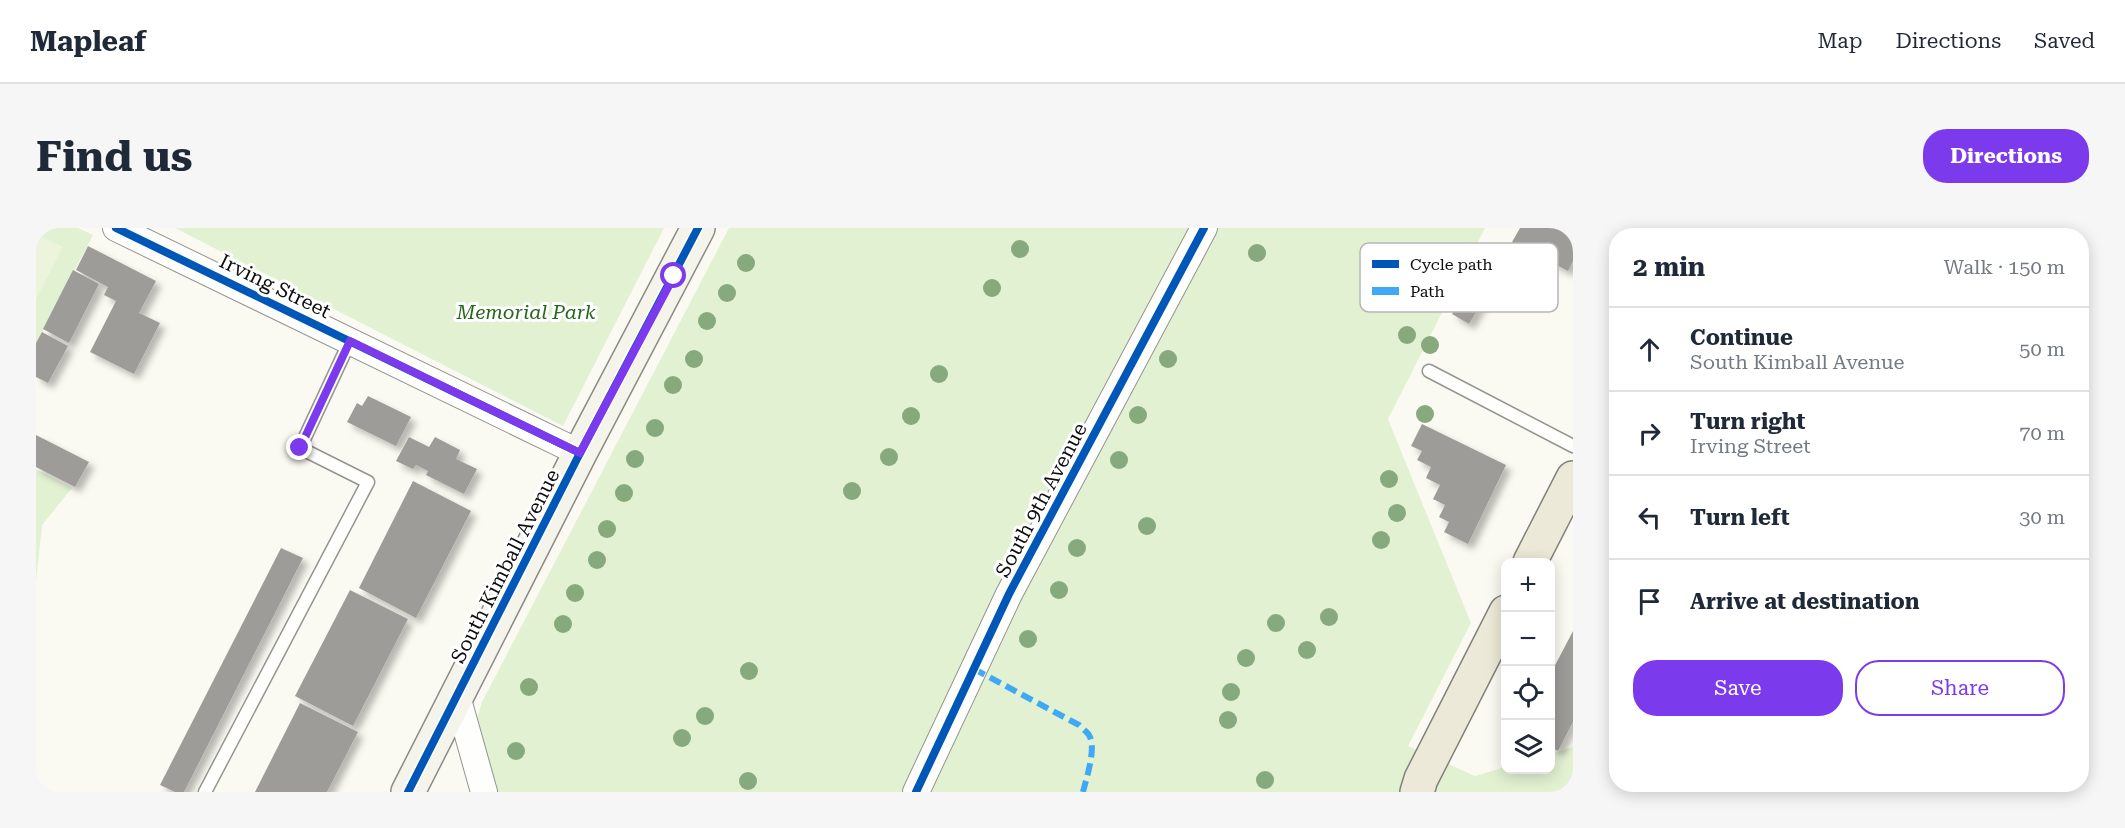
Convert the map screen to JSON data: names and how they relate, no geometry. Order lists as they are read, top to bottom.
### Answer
{
  "streets": {
    "street": ["Irving Street", "South 9th Avenue", "South Kimball Avenue"]
  },
  "crossings": [
    ["Irving Street", "South Kimball Avenue"]
  ],
  "parks": ["Memorial Park"],
  "legend": ["Cycle path", "Path"],
  "page": {
    "header": "Mapleaf",
    "nav": ["Map", "Directions", "Saved"],
    "buttons": [
      "Directions",
      ["Save", "Share"]
    ],
    "title": "Find us",
    "heading": ["2 min", "Walk · 150 m"],
    "list": [
      ["Continue", "South Kimball Avenue", "50 m"],
      ["Turn right", "Irving Street", "70 m"],
      ["Turn left", "30 m"],
      "Arrive at destination"
    ],
    "map_buttons": ["+", "−"]
  }
}
